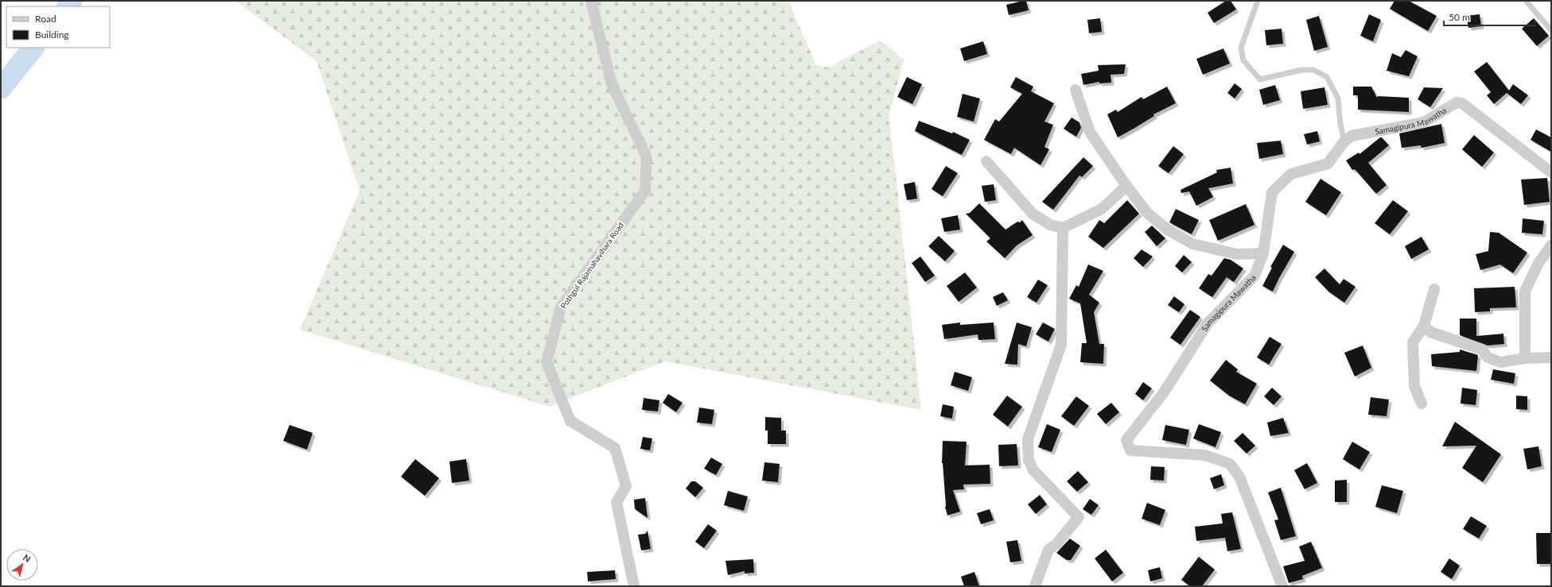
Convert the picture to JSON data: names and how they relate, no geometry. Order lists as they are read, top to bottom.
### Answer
{
  "streets": {
    "street": ["Samagipura Mawatha", "Pothgul Rajamahavihara Road"]
  },
  "legend": ["Road", "Building"],
  "scale_bar": "50 m",
  "north": "top right"
}
